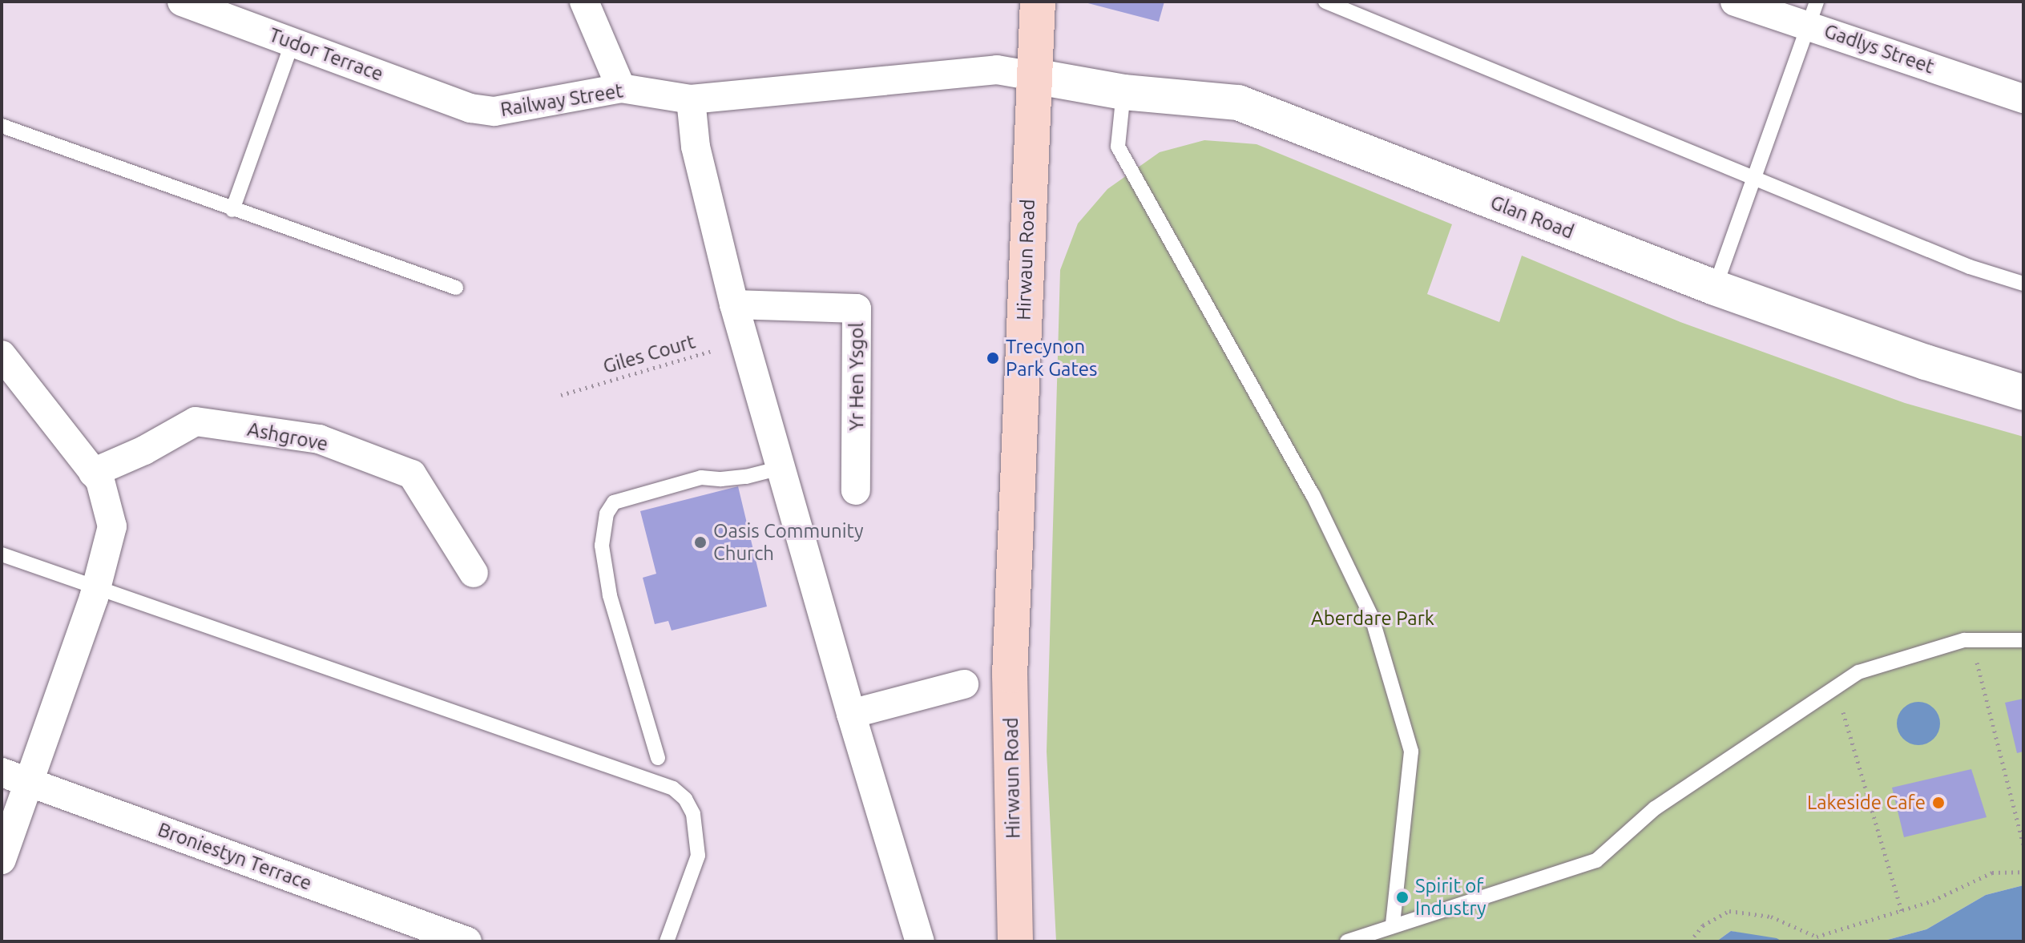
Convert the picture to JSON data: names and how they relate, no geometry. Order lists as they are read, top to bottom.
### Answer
{
  "streets": {
    "main road": ["Hirwaun Road"],
    "street": [
      "Gadlys Street",
      "Tudor Terrace",
      "Railway Street",
      "Glan Road",
      "Yr Hen Ysgol",
      "Ashgrove",
      "Broniestyn Terrace"
    ],
    "path": ["Giles Court"]
  },
  "crossings": [
    ["Tudor Terrace", "Railway Street"],
    ["Glan Road", "Hirwaun Road"]
  ],
  "parks": ["Aberdare Park"],
  "places": [
    "Trecynon Park Gates",
    "Oasis Community Church",
    "Lakeside Cafe",
    "Spirit of Industry"
  ]
}
